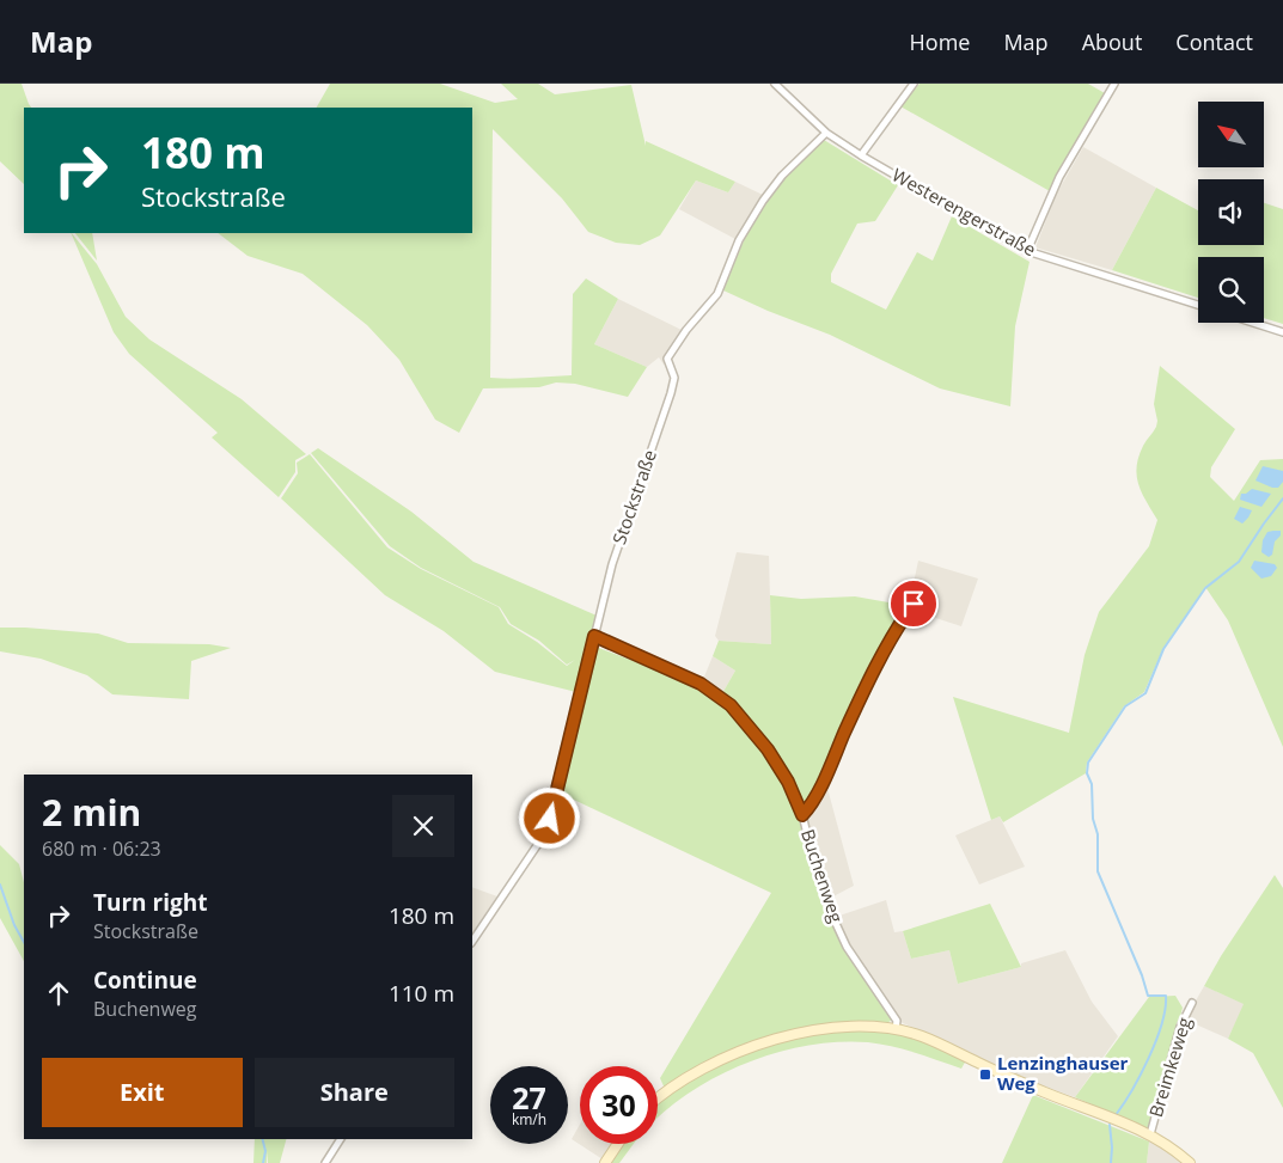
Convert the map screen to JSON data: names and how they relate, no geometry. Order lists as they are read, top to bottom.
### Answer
{
  "streets": {
    "street": [
      "Westerengerstraße",
      "Stockstraße",
      "Buchenweg",
      "Breimkeweg"
    ]
  },
  "crossings": [
    ["Westerengerstraße", "Stockstraße"],
    ["Stockstraße", "Buchenweg"]
  ],
  "places": {
    "transit": ["Lenzinghauser Weg"]
  },
  "north": "top left",
  "page": {
    "header": "Map",
    "nav": [
      "Home",
      "Map",
      "About",
      "Contact"
    ],
    "turn": ["180 m", "Stockstraße"],
    "heading": ["2 min", "680 m · 06:23"],
    "list": [
      {
        "name": "Turn right",
        "note": "Stockstraße",
        "value": "180 m"
      },
      {
        "name": "Continue",
        "note": "Buchenweg",
        "value": "110 m"
      }
    ],
    "buttons": ["Exit", "Share"],
    "speed": "27 km/h",
    "limit": "30"
  }
}
